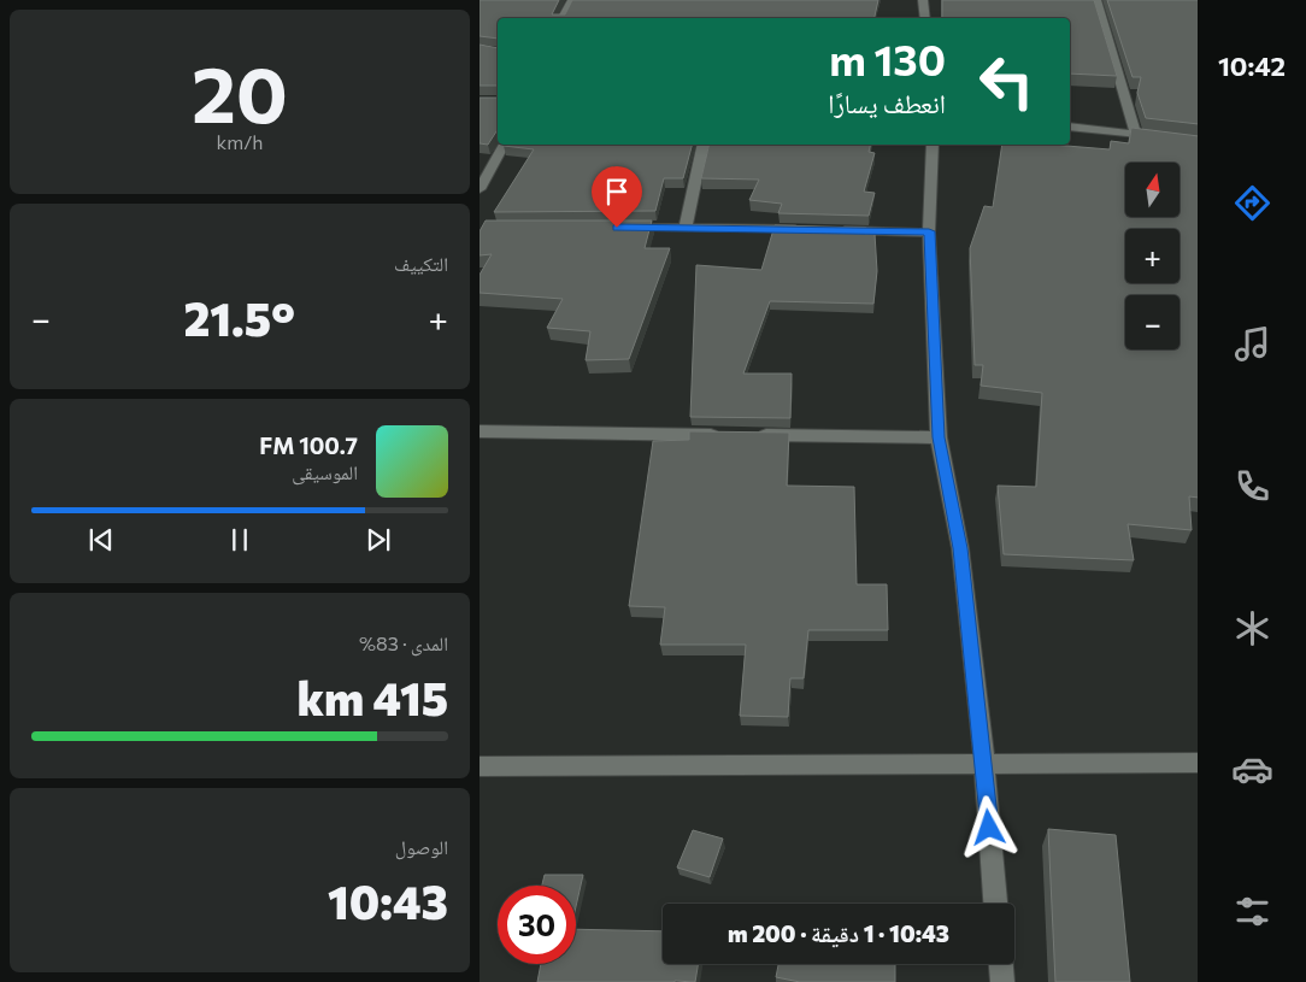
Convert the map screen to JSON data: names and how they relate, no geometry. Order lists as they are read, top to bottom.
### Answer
{
  "north": "top",
  "page": {
    "tabs": "10:42",
    "tile": [
      ["20", "km/h"],
      "التكييف",
      ["المدى · 83%", "415 km"],
      ["الوصول", "10:43"]
    ],
    "turn": ["130 m", "انعطف يسارًا"],
    "map_buttons": ["+", "−"],
    "heat": ["−", "21.5°", "+"],
    "song": ["100.7 FM", "الموسيقى"],
    "limit": "30",
    "trip": "10:43 · 1 دقيقة · 200 m"
  }
}
